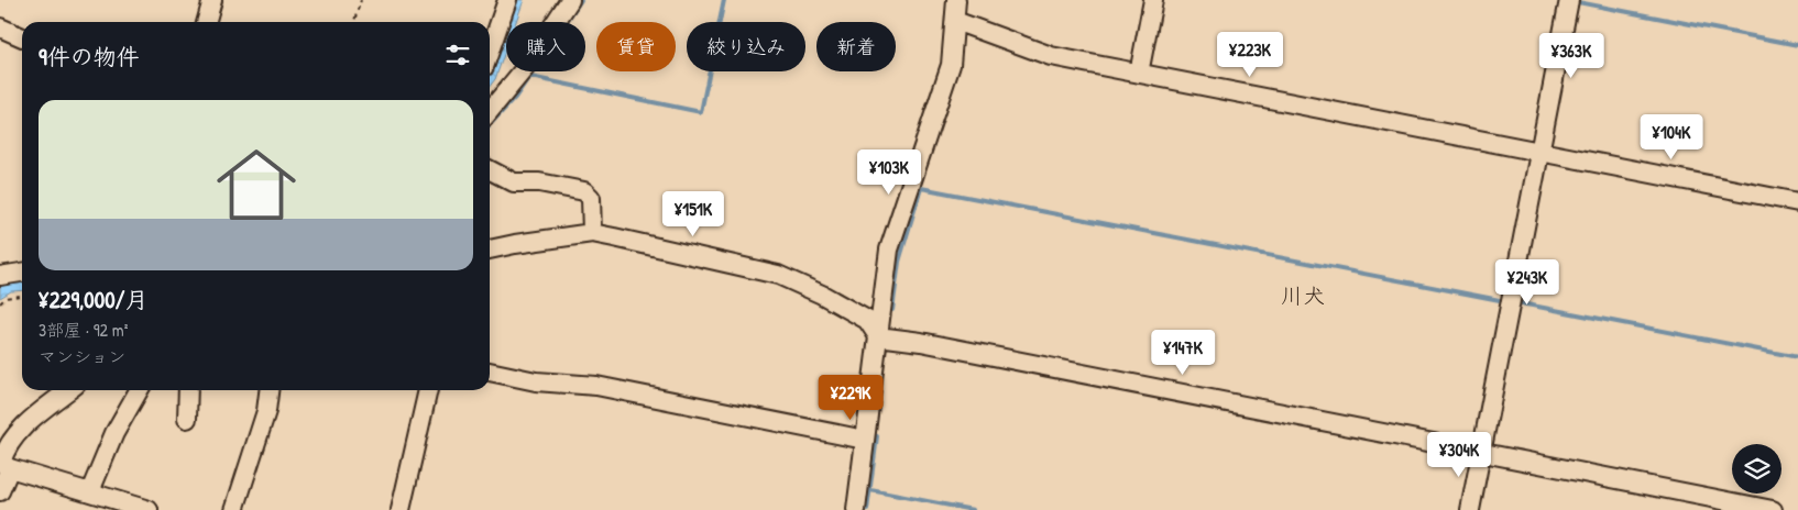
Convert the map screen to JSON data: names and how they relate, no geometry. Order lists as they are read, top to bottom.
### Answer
{
  "districts": ["川犬"],
  "page": {
    "chip": [
      "購入",
      "賃貸",
      "絞り込み",
      "新着"
    ],
    "heading": "9件の物件",
    "price": [
      "¥223K",
      "¥363K",
      "¥104K",
      "¥103K",
      "¥151K",
      "¥243K",
      "¥147K",
      "¥229K",
      "¥304K"
    ],
    "list": [
      {
        "name": "¥229,000/月",
        "note": "3部屋 · 92 m² · マンション"
      }
    ]
  }
}
